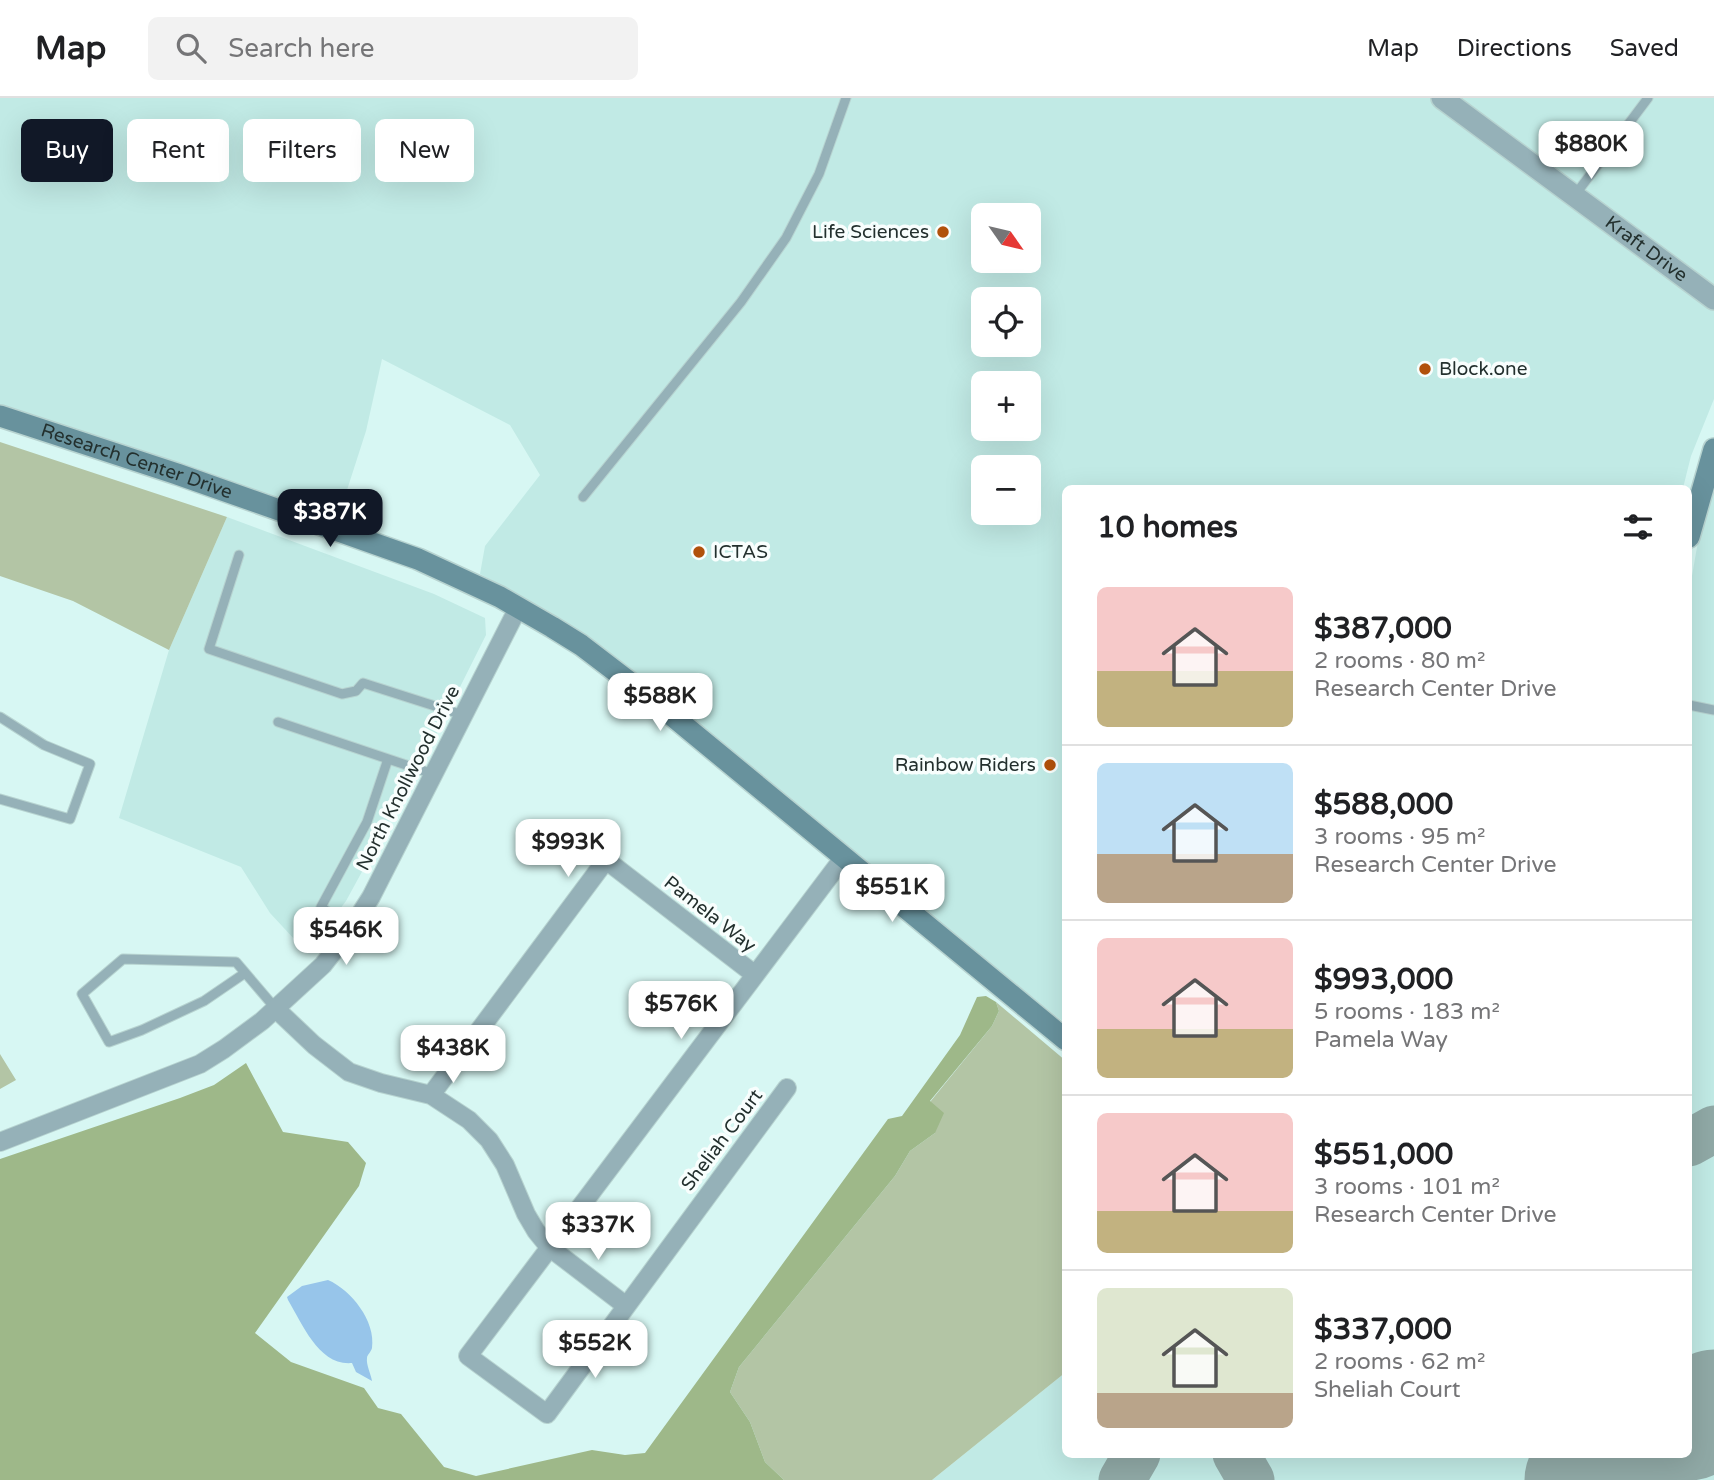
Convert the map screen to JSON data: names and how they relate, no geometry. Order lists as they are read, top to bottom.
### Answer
{
  "streets": {
    "main road": ["Research Center Drive"],
    "street": [
      "Kraft Drive",
      "North Knollwood Drive",
      "Pamela Way",
      "Sheliah Court"
    ]
  },
  "crossings": [
    ["Research Center Drive", "North Knollwood Drive"],
    ["Research Center Drive", "Sheliah Court"],
    ["Pamela Way", "Sheliah Court"]
  ],
  "places": [
    "Life Sciences",
    "Block.one",
    "ICTAS",
    "Rainbow Riders"
  ],
  "north": "bottom right",
  "page": {
    "header": "Map",
    "search": "Search here",
    "nav": ["Map", "Directions", "Saved"],
    "chip": [
      "Buy",
      "Rent",
      "Filters",
      "New"
    ],
    "price": [
      "$880K",
      "$387K",
      "$588K",
      "$993K",
      "$551K",
      "$546K",
      "$576K",
      "$438K",
      "$337K",
      "$552K"
    ],
    "map_buttons": ["+", "−"],
    "heading": "10 homes",
    "list": [
      {
        "name": "$387,000",
        "note": "2 rooms · 80 m² · Research Center Drive"
      },
      {
        "name": "$588,000",
        "note": "3 rooms · 95 m² · Research Center Drive"
      },
      {
        "name": "$993,000",
        "note": "5 rooms · 183 m² · Pamela Way"
      },
      {
        "name": "$551,000",
        "note": "3 rooms · 101 m² · Research Center Drive"
      },
      {
        "name": "$337,000",
        "note": "2 rooms · 62 m² · Sheliah Court"
      }
    ]
  }
}
